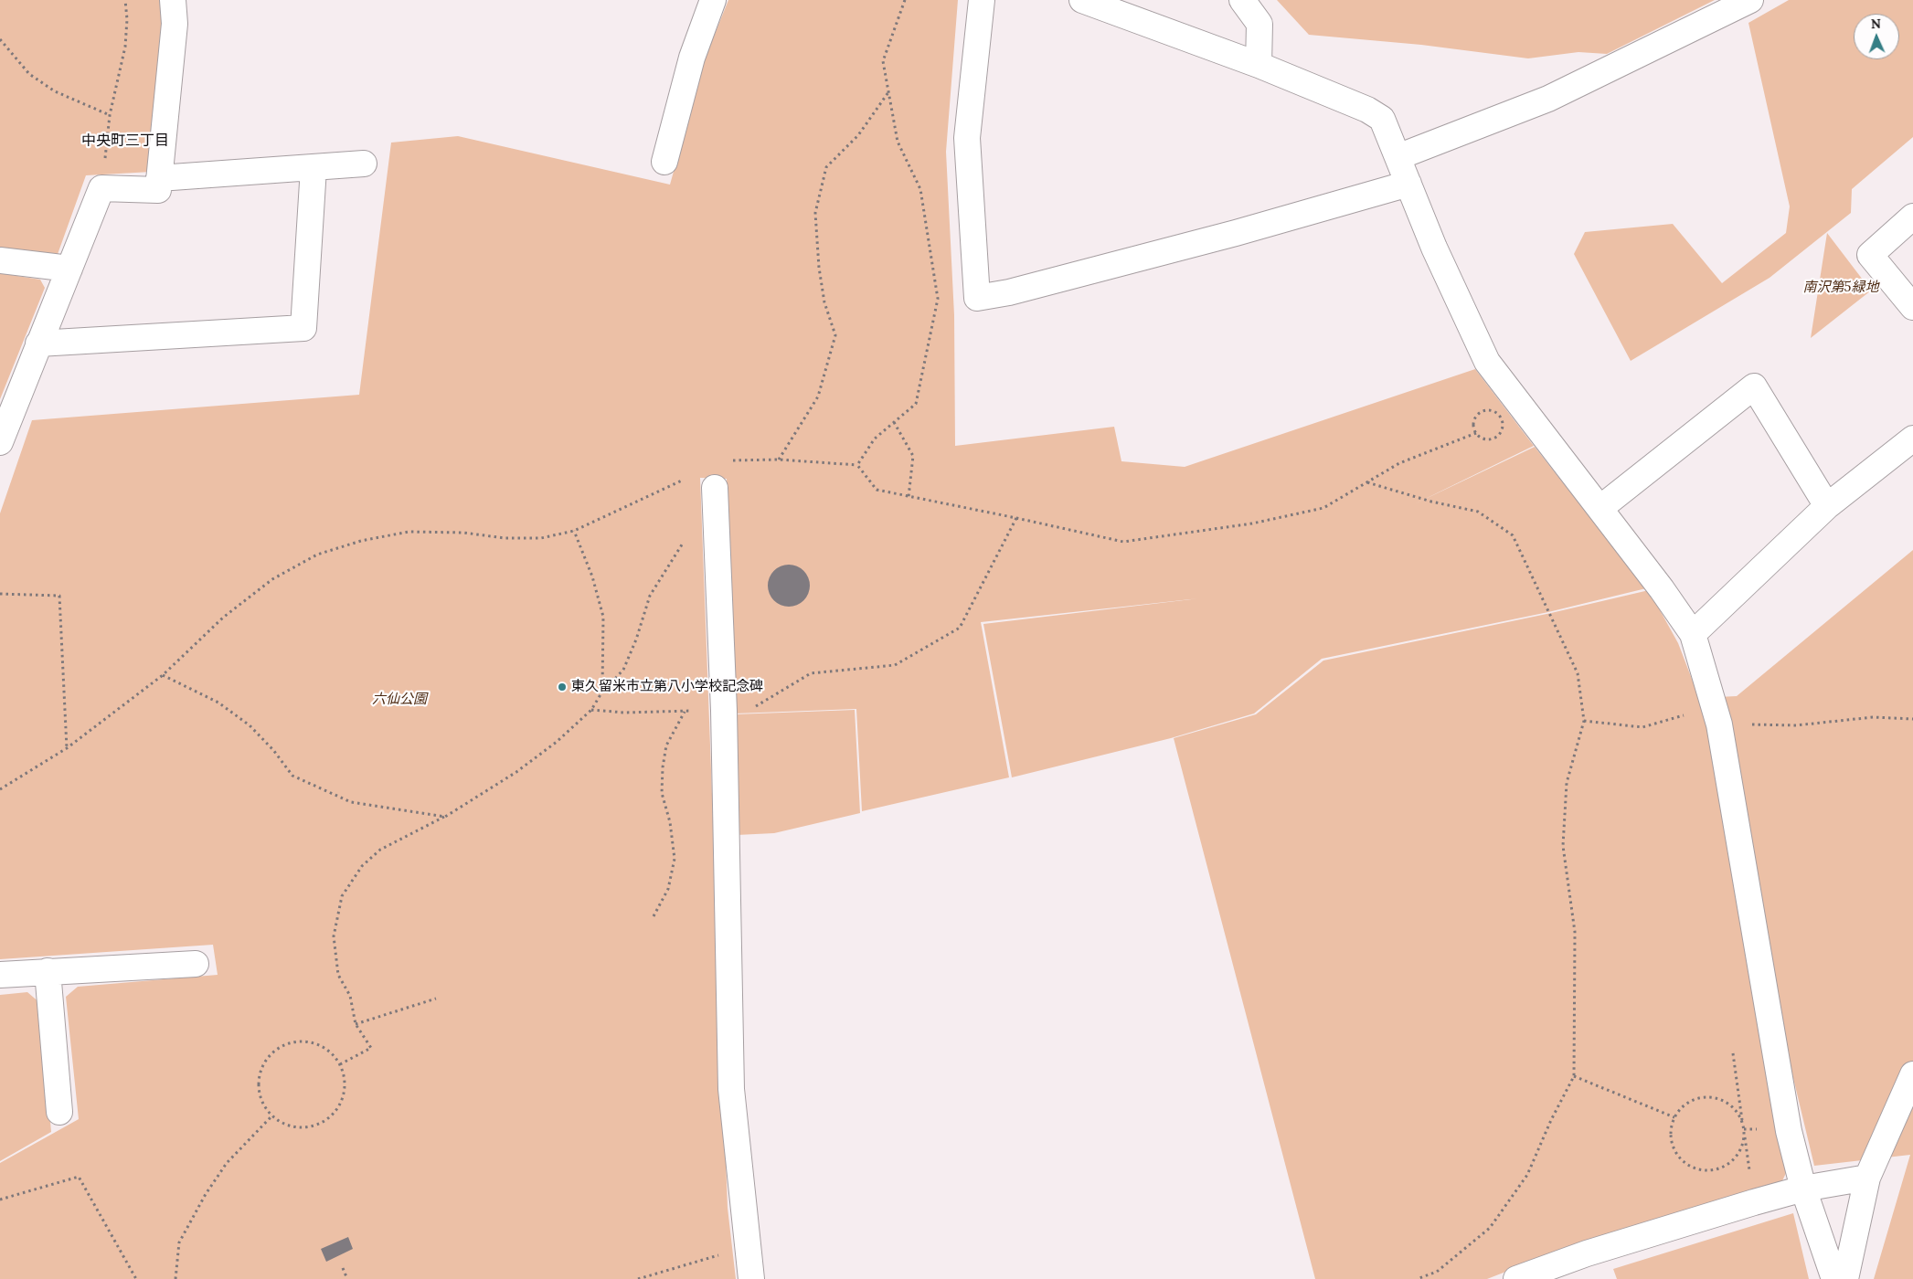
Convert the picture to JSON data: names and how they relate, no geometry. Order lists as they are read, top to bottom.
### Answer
{
  "districts": ["中央町三丁目"],
  "parks": ["南沢第5緑地", "六仙公園"],
  "places": ["東久留米市立第八小学校記念碑"],
  "north": "top"
}
